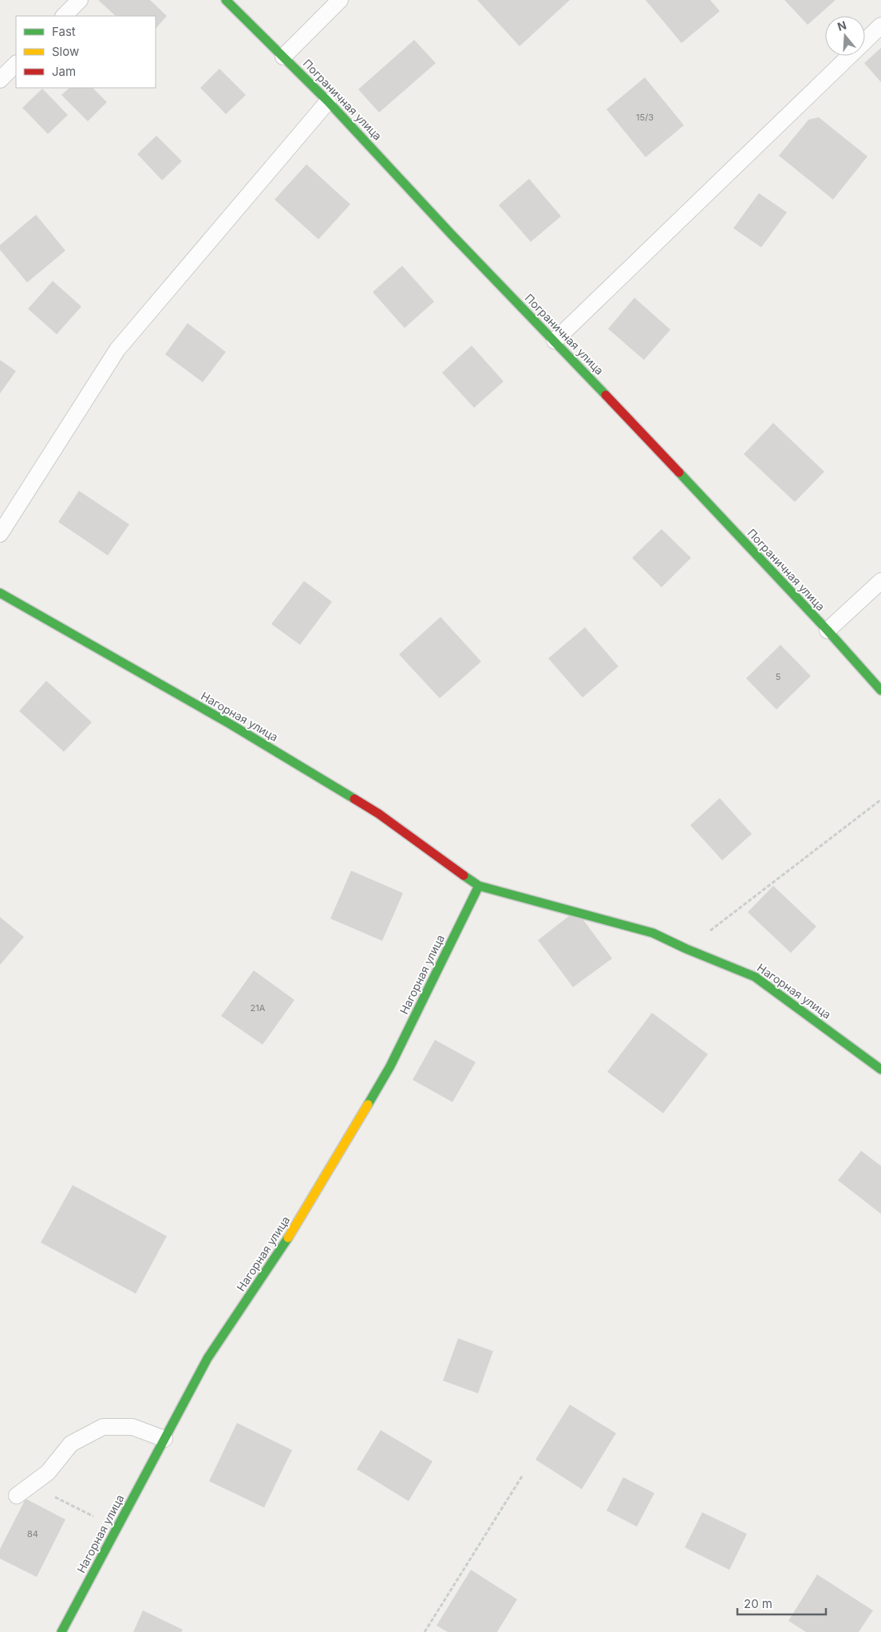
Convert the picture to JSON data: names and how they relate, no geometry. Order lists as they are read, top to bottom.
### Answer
{
  "streets": {
    "street": ["Пограничная улица", "Нагорная улица"]
  },
  "house_numbers": [
    "15/3",
    "5",
    "21А",
    "84"
  ],
  "legend": ["Fast", "Slow", "Jam"],
  "scale_bar": "20 m",
  "north": "top"
}
